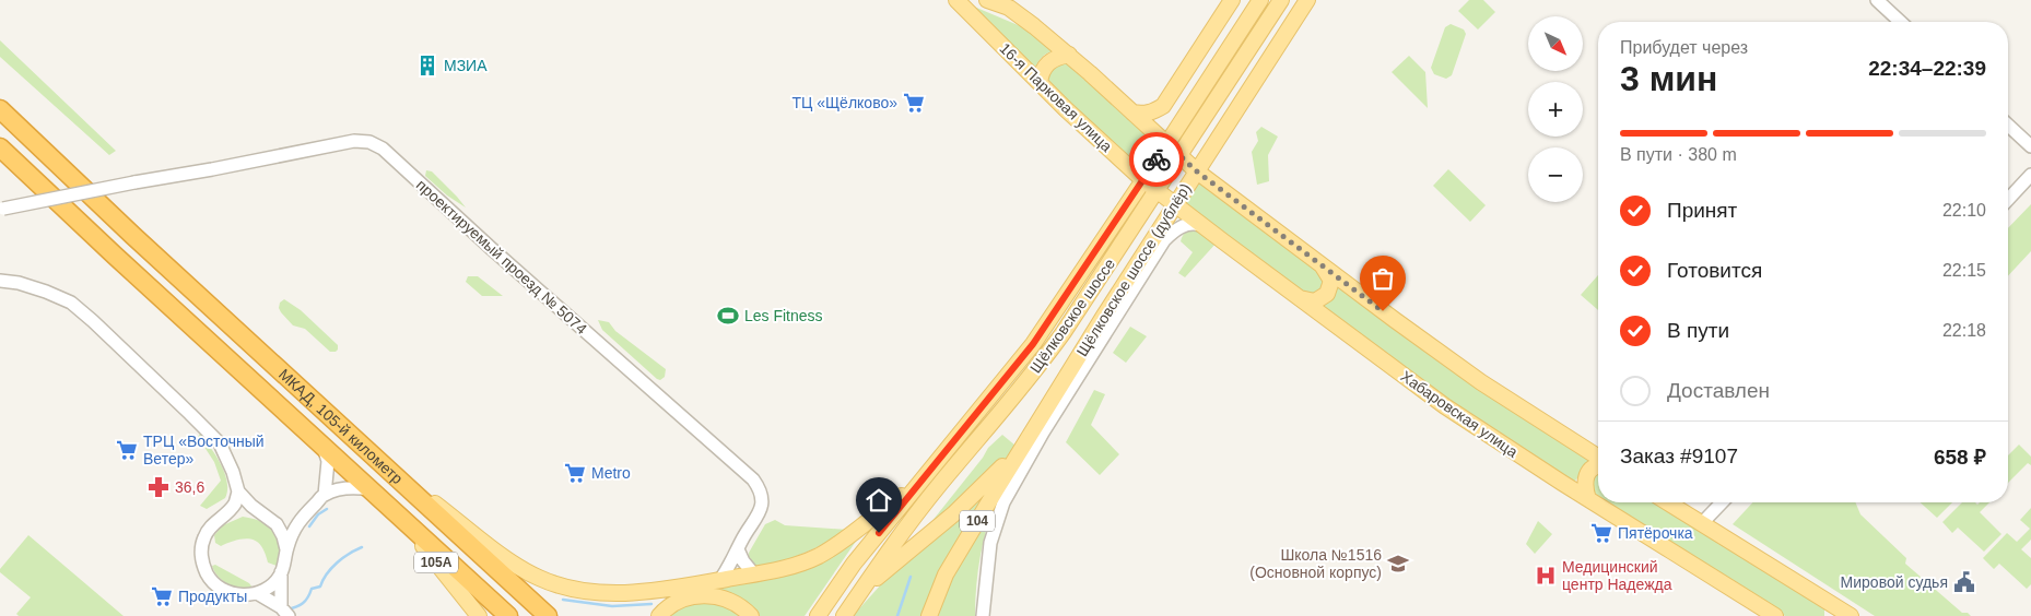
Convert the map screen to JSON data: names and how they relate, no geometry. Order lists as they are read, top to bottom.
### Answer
{
  "streets": {
    "highway": ["МКАД, 105-й километр"],
    "main road": [
      "16-я Парковая улица",
      "Щёлковское шоссе (дублёр)",
      "Щёлковское шоссе",
      "Хабаровская улица",
      "104",
      "105A"
    ],
    "street": ["проектируемый проезд № 5074"]
  },
  "crossings": [
    ["16-я Парковая улица", "Щёлковское шоссе"],
    ["16-я Парковая улица", "Хабаровская улица"],
    ["Щёлковское шоссе (дублёр)", "Хабаровская улица"],
    ["Щёлковское шоссе (дублёр)", "104"],
    ["Щёлковское шоссе", "Хабаровская улица"],
    ["МКАД, 105-й километр", "105A"]
  ],
  "places": {
    "building": ["МЗИА"],
    "supermarket": [
      "ТЦ «Щёлково»",
      "ТРЦ «Восточный Ветер»",
      "Metro",
      "Пятёрочка",
      "Продукты"
    ],
    "sports": ["Les Fitness"],
    "pharmacy": ["36,6"],
    "school or university": ["Школа №1516 (Основной корпус)"],
    "hospital": ["Медицинский центр Надежда"],
    "public building": ["Мировой судья"]
  },
  "north": "bottom right",
  "page": {
    "map_buttons": ["+", "−"],
    "heading": ["3 мин", "Прибудет через", "22:34–22:39"],
    "panel": ["Заказ #9107", "658 ₽"],
    "bar": "В пути · 380 m",
    "list": [
      ["Принят", "22:10"],
      ["Готовится", "22:15"],
      ["В пути", "22:18"],
      "Доставлен"
    ]
  }
}
